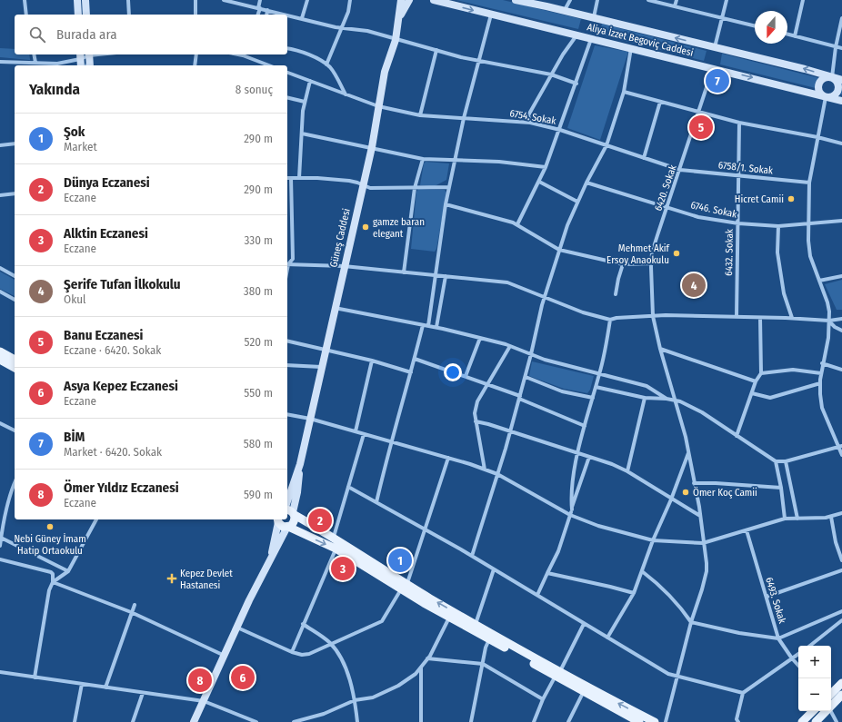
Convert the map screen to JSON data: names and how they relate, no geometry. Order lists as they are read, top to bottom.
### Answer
{
  "streets": {
    "street": [
      "Aliya İzzet Begoviç Caddesi",
      "6754. Sokak",
      "6758/1. Sokak",
      "6420. Sokak",
      "6746. Sokak",
      "Güneş Caddesi",
      "6432. Sokak",
      "6493. Sokak"
    ]
  },
  "crossings": [
    ["Aliya İzzet Begoviç Caddesi", "6420. Sokak"],
    ["6754. Sokak", "6758/1. Sokak"],
    ["6754. Sokak", "6420. Sokak"],
    ["6754. Sokak", "Güneş Caddesi"],
    ["6758/1. Sokak", "6420. Sokak"],
    ["6758/1. Sokak", "6432. Sokak"],
    ["6420. Sokak", "6746. Sokak"],
    ["6746. Sokak", "6432. Sokak"]
  ],
  "places": {
    "other": [
      "Hicret Camii",
      "gamze baran elegant",
      "Mehmet Akif Ersoy Anaokulu",
      "Ömer Koç Camii",
      "Nebi Güney İmam Hatip Ortaokulu"
    ],
    "health": ["Kepez Devlet Hastanesi"]
  },
  "north": "bottom",
  "page": {
    "search": "Burada ara",
    "heading": ["Yakında", "8 sonuç"],
    "pins": [
      "7",
      "5",
      "4",
      "2",
      "1",
      "3",
      "6",
      "8"
    ],
    "list": [
      {
        "mark": "1",
        "name": "Şok",
        "note": "Market",
        "value": "290 m"
      },
      {
        "mark": "2",
        "name": "Dünya Eczanesi",
        "note": "Eczane",
        "value": "290 m"
      },
      {
        "mark": "3",
        "name": "Alktin Eczanesi",
        "note": "Eczane",
        "value": "330 m"
      },
      {
        "mark": "4",
        "name": "Şerife Tufan İlkokulu",
        "note": "Okul",
        "value": "380 m"
      },
      {
        "mark": "5",
        "name": "Banu Eczanesi",
        "note": "Eczane · 6420. Sokak",
        "value": "520 m"
      },
      {
        "mark": "6",
        "name": "Asya Kepez Eczanesi",
        "note": "Eczane",
        "value": "550 m"
      },
      {
        "mark": "7",
        "name": "BİM",
        "note": "Market · 6420. Sokak",
        "value": "580 m"
      },
      {
        "mark": "8",
        "name": "Ömer Yıldız Eczanesi",
        "note": "Eczane",
        "value": "590 m"
      }
    ],
    "map_buttons": ["+", "−"]
  }
}
